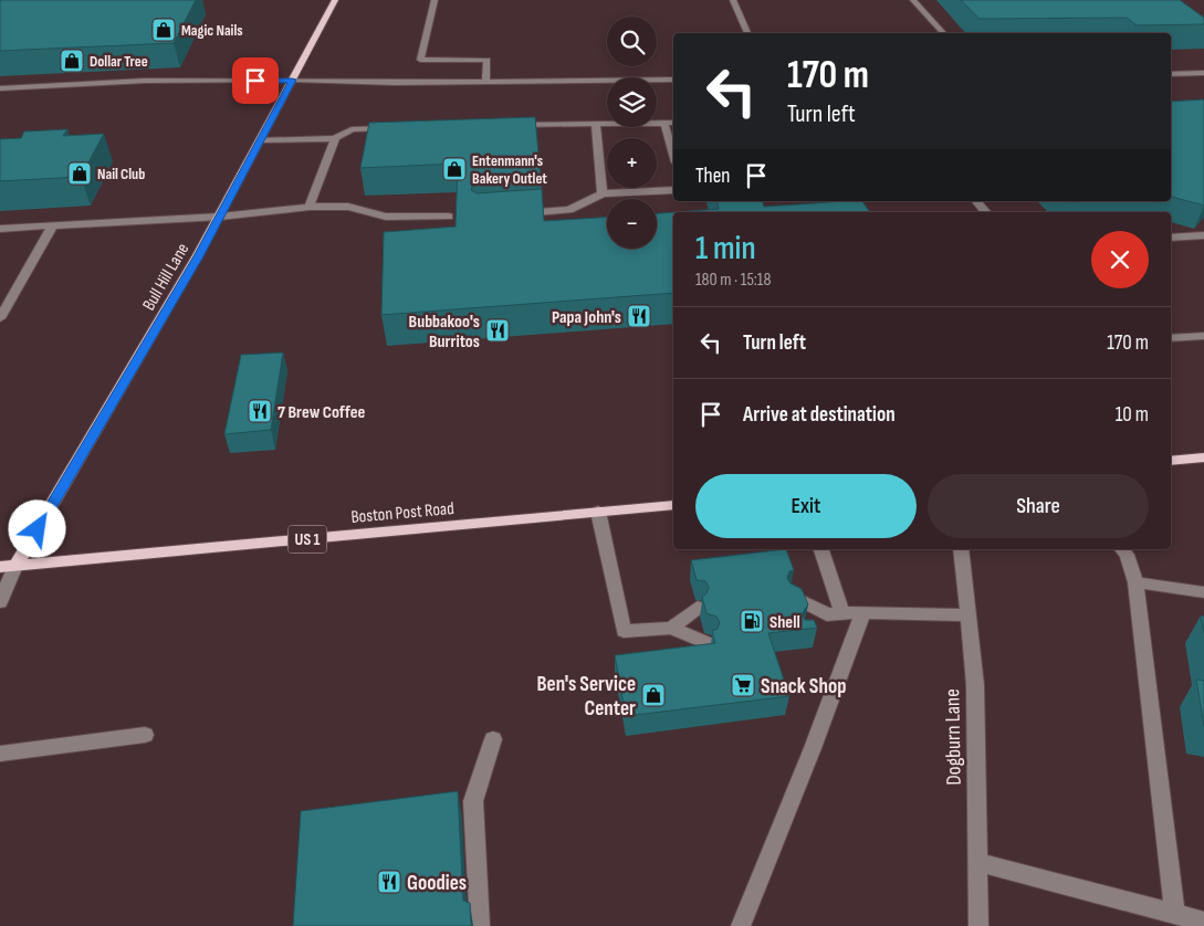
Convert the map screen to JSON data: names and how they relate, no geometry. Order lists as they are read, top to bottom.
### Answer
{
  "streets": {
    "main road": ["Bull Hill Lane", "Boston Post Road", "US 1"],
    "street": ["Dogburn Lane"]
  },
  "crossings": [
    ["Bull Hill Lane", "Boston Post Road"]
  ],
  "places": {
    "shop": [
      "Magic Nails",
      "Dollar Tree",
      "Entenmann's Bakery Outlet",
      "Nail Club",
      "Ben's Service Center"
    ],
    "restaurant": [
      "Papa John's",
      "Bubbakoo's Burritos",
      "7 Brew Coffee",
      "Goodies"
    ],
    "fuel station": ["Shell"],
    "supermarket": ["Snack Shop"]
  },
  "page": {
    "map_buttons": ["+", "−"],
    "turn": ["170 m", "Turn left"],
    "then": "Then",
    "heading": ["1 min", "180 m · 15:18"],
    "list": [
      {
        "name": "Turn left",
        "value": "170 m"
      },
      {
        "name": "Arrive at destination",
        "value": "10 m"
      }
    ],
    "buttons": ["Exit", "Share"]
  }
}
